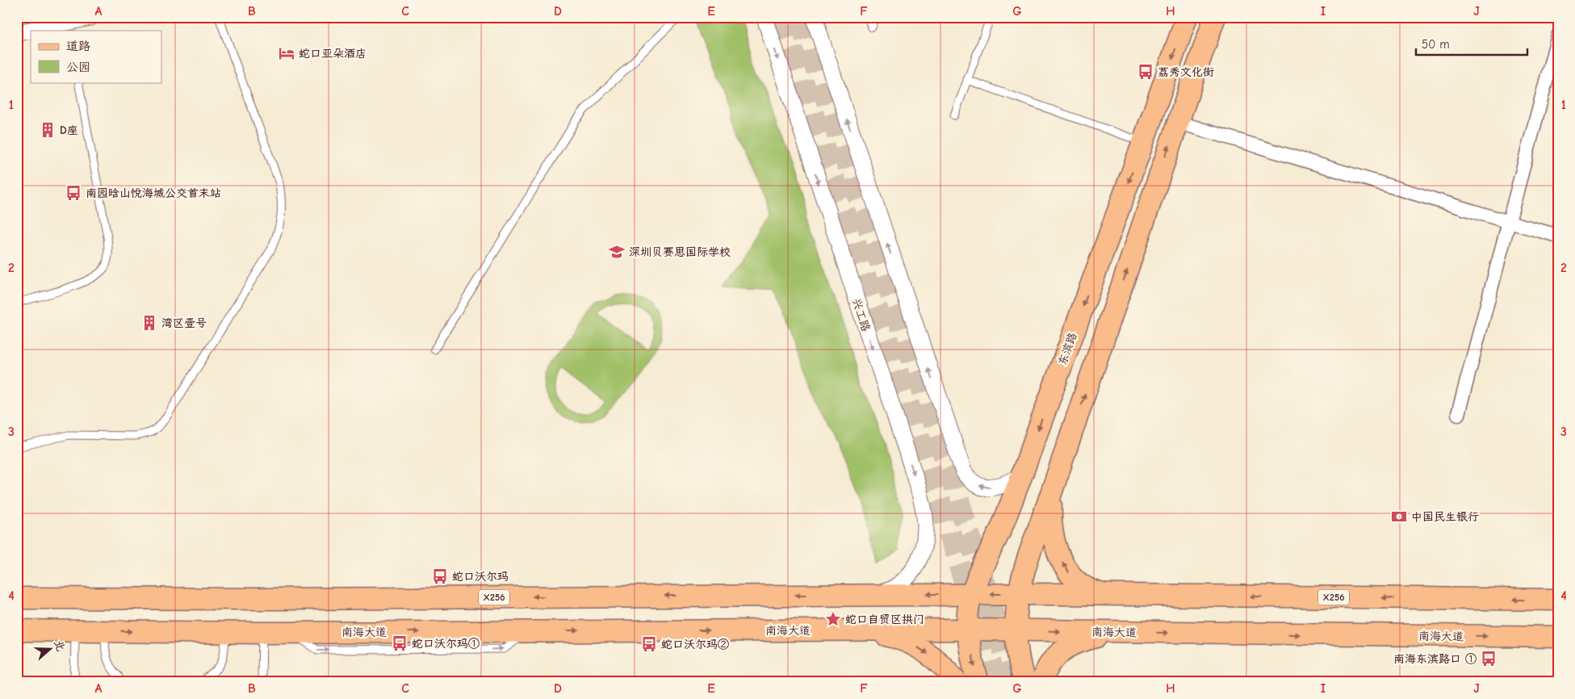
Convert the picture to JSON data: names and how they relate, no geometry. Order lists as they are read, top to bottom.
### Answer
{
  "streets": {
    "main road": ["东滨路", "X256", "南海大道"],
    "street": ["兴工路"]
  },
  "crossings": [
    ["兴工路", "X256"],
    ["东滨路", "X256"],
    ["东滨路", "南海大道"]
  ],
  "one_way": ["兴工路"],
  "places": {
    "hotel": ["蛇口亚朵酒店"],
    "bus stop": [
      "荔秀文化街",
      "南园晗山悦海城公交首末站",
      "蛇口沃尔玛",
      "蛇口沃尔玛①",
      "蛇口沃尔玛②",
      "南海东滨路口 ①"
    ],
    "building": ["D座", "湾区壹号"],
    "school or university": ["深圳贝赛思国际学校"],
    "bank": ["中国民生银行"],
    "place": ["蛇口自贸区拱门"]
  },
  "legend": ["道路", "公园"],
  "scale_bar": "50 m",
  "north": "right",
  "grid": {
    "columns": [
      "A",
      "B",
      "C",
      "D",
      "E",
      "F",
      "G",
      "H",
      "I",
      "J"
    ],
    "rows": [
      "1",
      "2",
      "3",
      "4"
    ]
  }
}
